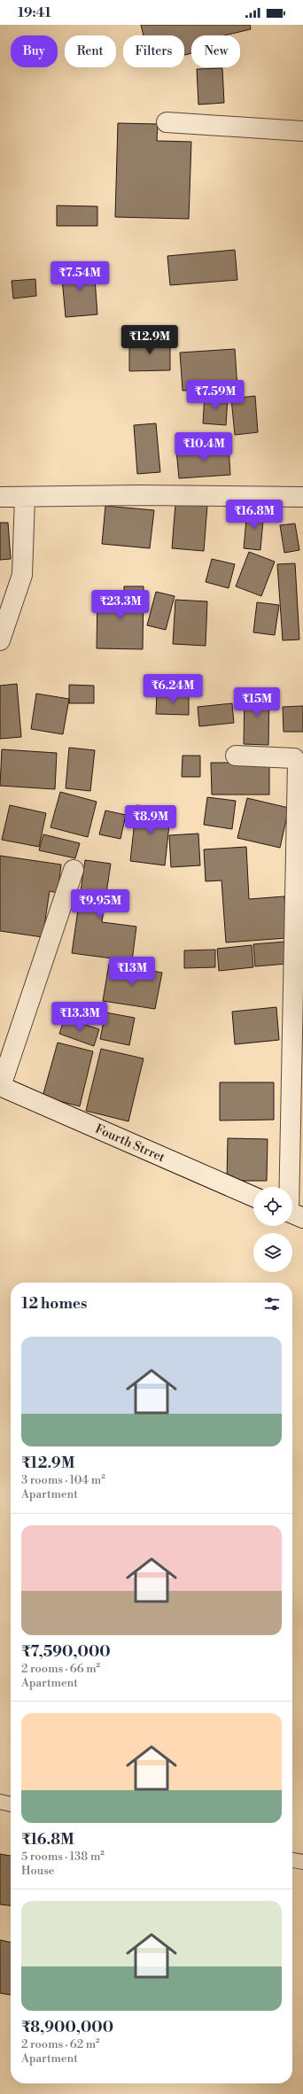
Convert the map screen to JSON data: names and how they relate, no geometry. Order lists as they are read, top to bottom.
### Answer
{
  "streets": {
    "street": ["Fourth Strret"]
  },
  "page": {
    "status": "19:41",
    "chip": [
      "Buy",
      "Rent",
      "Filters",
      "New"
    ],
    "price": [
      "₹7.54M",
      "₹12.9M",
      "₹7.59M",
      "₹10.4M",
      "₹16.8M",
      "₹23.3M",
      "₹6.24M",
      "₹15M",
      "₹8.9M",
      "₹9.95M",
      "₹13M",
      "₹13.3M"
    ],
    "heading": "12 homes",
    "list": [
      {
        "name": "₹12.9M",
        "note": "3 rooms · 104 m² · Apartment"
      },
      {
        "name": "₹7,590,000",
        "note": "2 rooms · 66 m² · Apartment"
      },
      {
        "name": "₹16.8M",
        "note": "5 rooms · 138 m² · House"
      },
      {
        "name": "₹8,900,000",
        "note": "2 rooms · 62 m² · Apartment"
      }
    ]
  }
}
